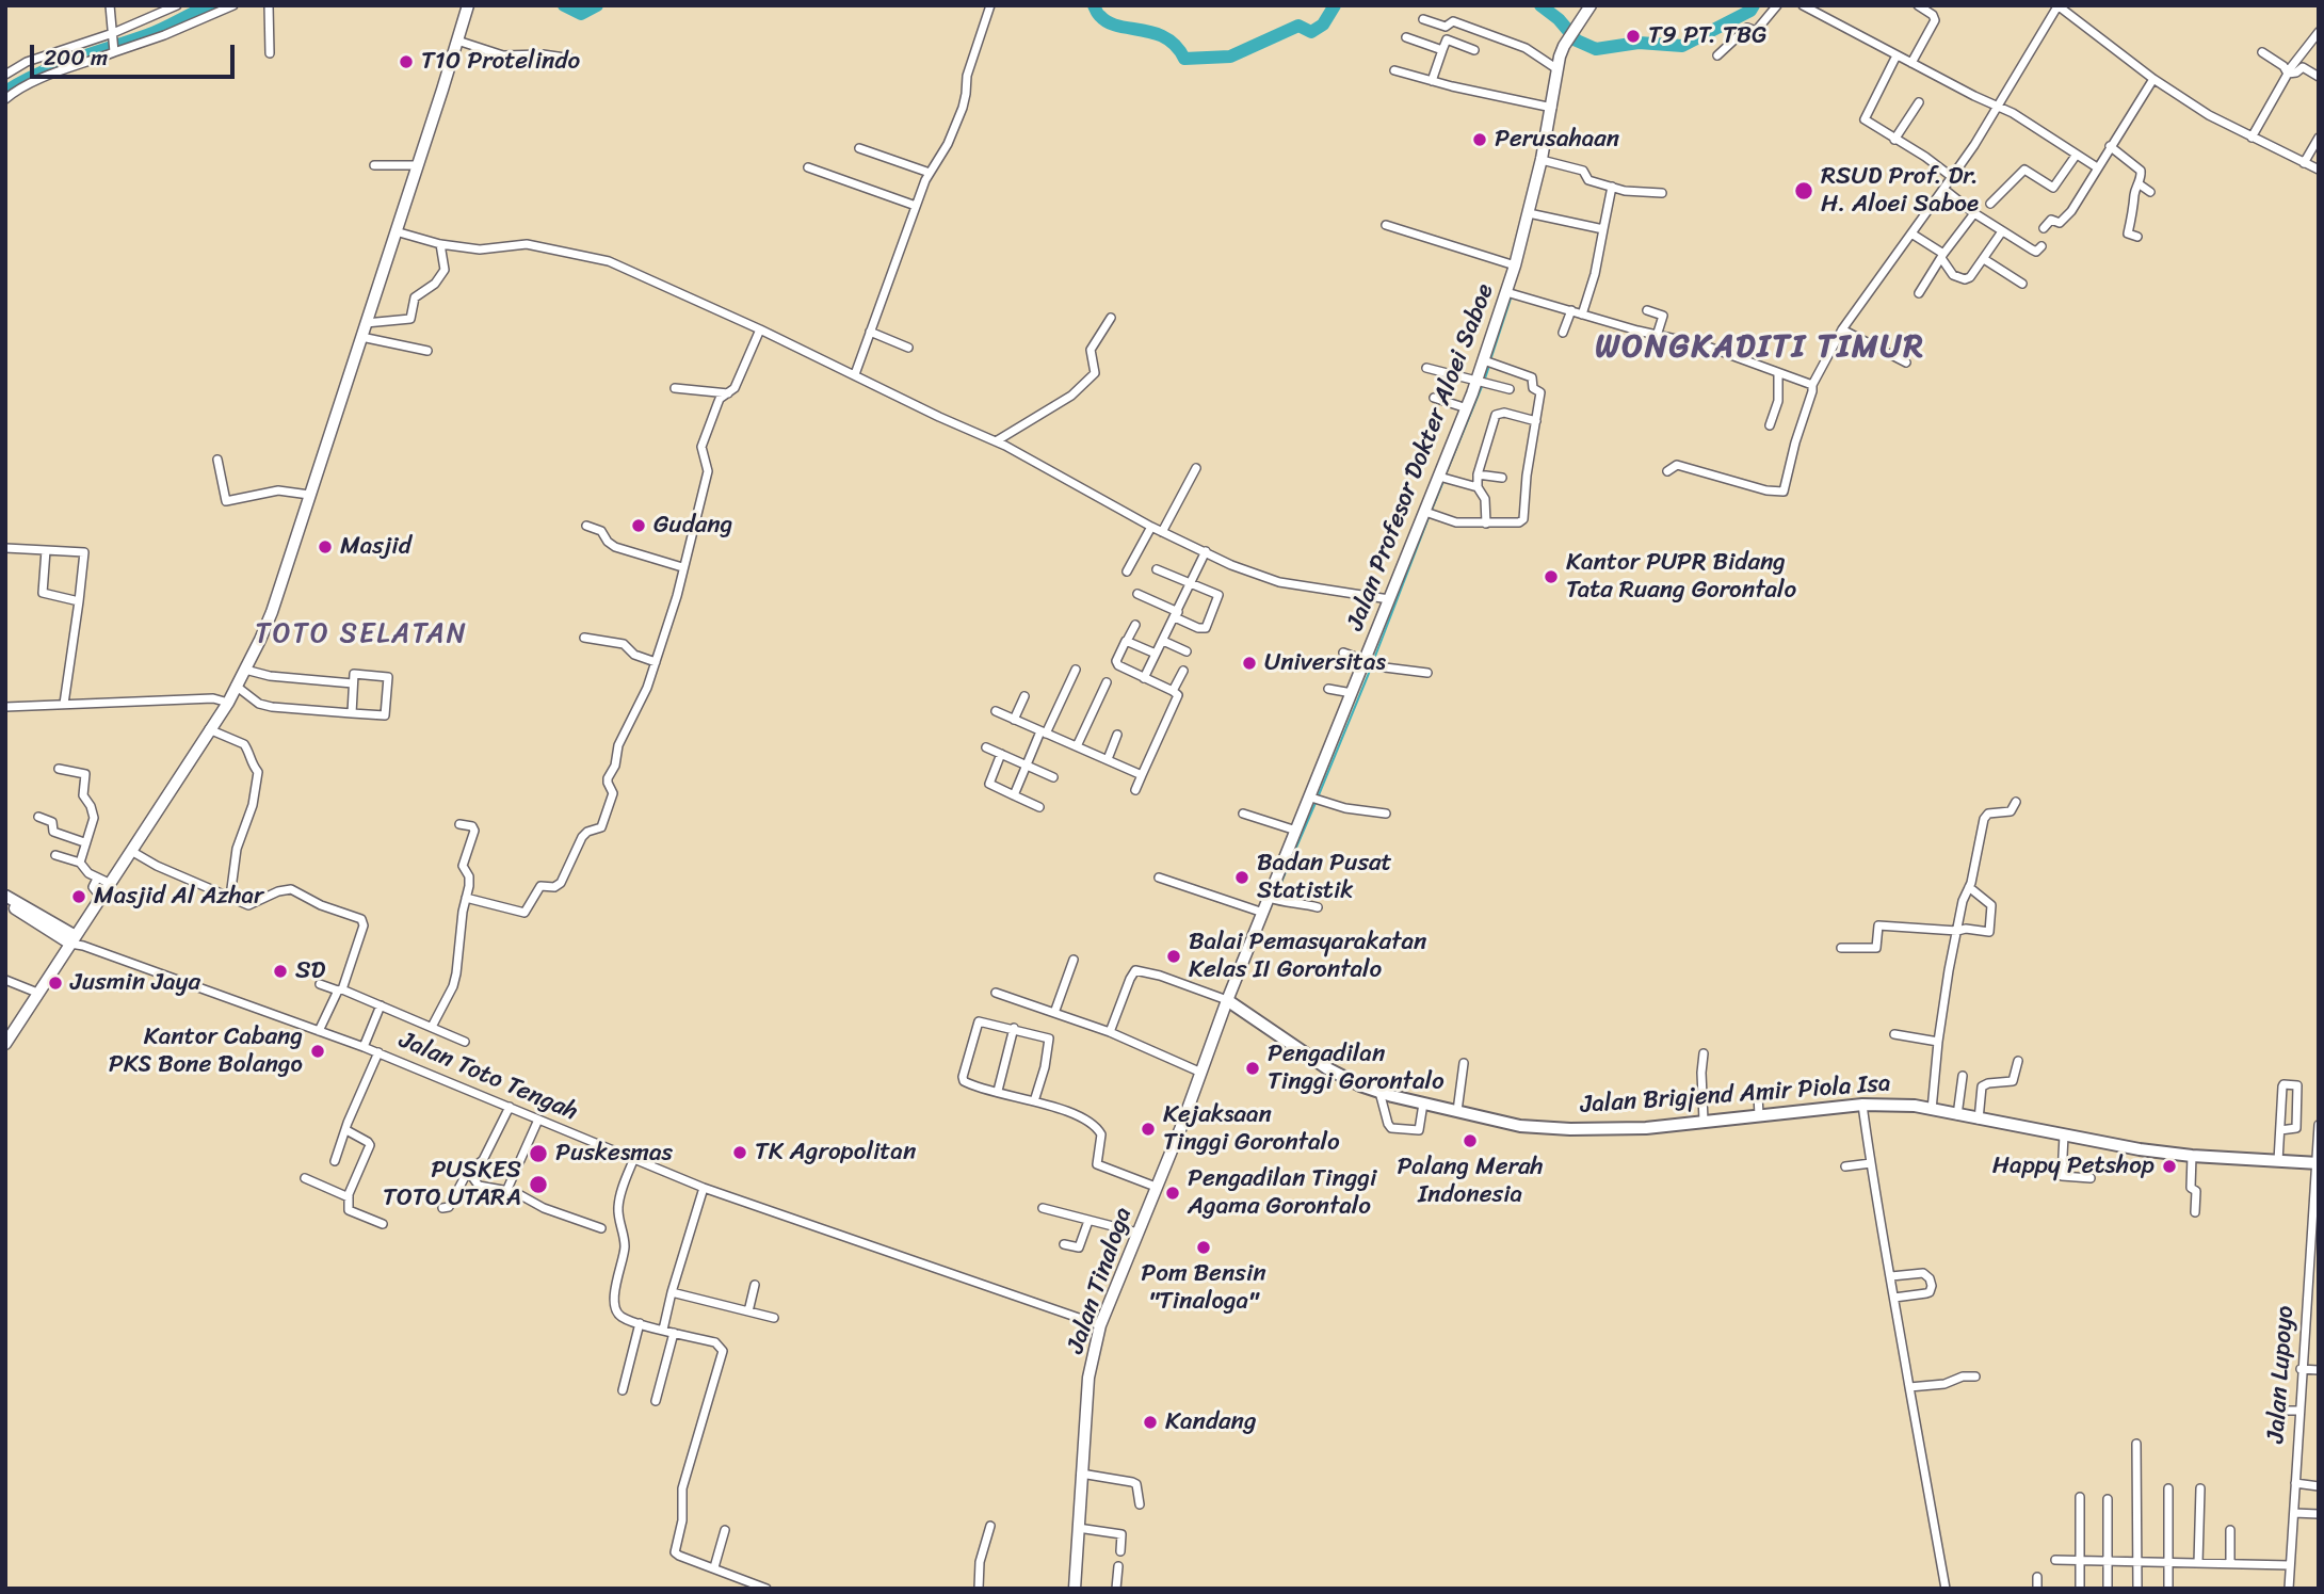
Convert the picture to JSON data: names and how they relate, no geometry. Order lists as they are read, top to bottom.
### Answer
{
  "streets": {
    "main road": ["Jalan Brigjend Amir Piola Isa"],
    "street": [
      "Jalan Profesor Dokter Aloei Saboe",
      "Jalan Toto Tengah",
      "Jalan Tinaloga",
      "Jalan Lupoyo"
    ]
  },
  "crossings": [
    ["Jalan Profesor Dokter Aloei Saboe", "Jalan Brigjend Amir Piola Isa"],
    ["Jalan Profesor Dokter Aloei Saboe", "Jalan Tinaloga"],
    ["Jalan Toto Tengah", "Jalan Tinaloga"],
    ["Jalan Brigjend Amir Piola Isa", "Jalan Tinaloga"],
    ["Jalan Brigjend Amir Piola Isa", "Jalan Lupoyo"]
  ],
  "districts": ["WONGKADITI TIMUR", "TOTO SELATAN"],
  "places": [
    "T9 PT. TBG",
    "T10 Protelindo",
    "Perusahaan",
    "RSUD Prof. Dr. H. Aloei Saboe",
    "Gudang",
    "Masjid",
    "Kantor PUPR Bidang Tata Ruang Gorontalo",
    "Universitas",
    "Badan Pusat Statistik",
    "Masjid Al Azhar",
    "Balai Pemasyarakatan Kelas II Gorontalo",
    "SD",
    "Jusmin Jaya",
    "Kantor Cabang PKS Bone Bolango",
    "Pengadilan Tinggi Gorontalo",
    "Kejaksaan Tinggi Gorontalo",
    "Palang Merah Indonesia",
    "TK Agropolitan",
    "Puskesmas",
    "Happy Petshop",
    "PUSKES TOTO UTARA",
    "Pengadilan Tinggi Agama Gorontalo",
    "Pom Bensin \"Tinaloga\"",
    "Kandang"
  ],
  "scale_bar": "200 m"
}
